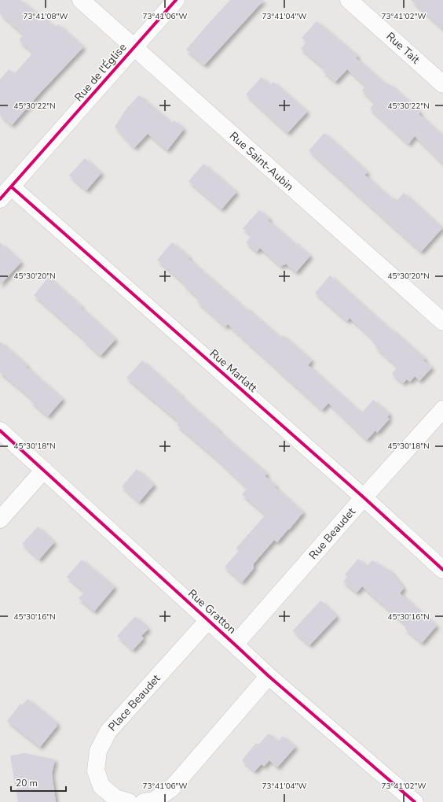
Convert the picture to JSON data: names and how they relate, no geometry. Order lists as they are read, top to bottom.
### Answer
{
  "streets": {
    "street": [
      "Rue Tait",
      "Rue de l'Église",
      "Rue Saint-Aubin",
      "Rue Marlatt",
      "Rue Beaudet",
      "Rue Gratton",
      "Place Beaudet"
    ]
  },
  "crossings": [
    ["Rue de l'Église", "Rue Saint-Aubin"],
    ["Rue de l'Église", "Rue Marlatt"],
    ["Rue Marlatt", "Rue Beaudet"],
    ["Rue Beaudet", "Rue Gratton"],
    ["Rue Gratton", "Place Beaudet"]
  ],
  "scale_bar": "20 m",
  "coordinates": [
    "73°41'08\"W",
    "73°41'06\"W",
    "73°41'04\"W",
    "73°41'02\"W",
    "45°30'22\"N",
    "45°30'20\"N",
    "45°30'18\"N",
    "45°30'16\"N"
  ]
}
